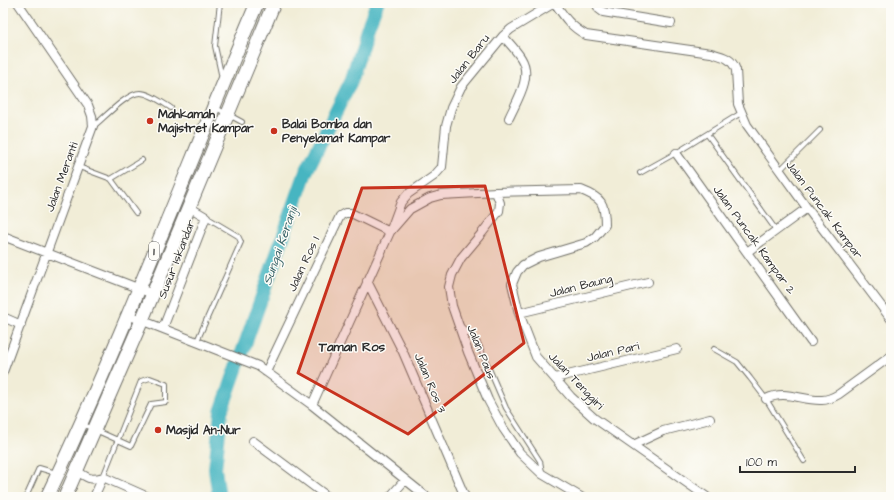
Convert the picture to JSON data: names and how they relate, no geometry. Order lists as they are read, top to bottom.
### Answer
{
  "streets": {
    "highway": ["1"],
    "street": [
      "Jalan Baru",
      "Jalan Meranti",
      "Jalan Puncak Kampar",
      "Jalan Puncak Kampar 2",
      "Susur Iskandar",
      "Jalan Ros 1",
      "Jalan Baung",
      "Jalan Paus",
      "Jalan Pari",
      "Jalan Tenggiri",
      "Jalan Ros 3"
    ]
  },
  "crossings": [
    ["Jalan Baru", "Jalan Puncak Kampar"],
    ["Jalan Baru", "Jalan Ros 1"],
    ["Jalan Baru", "Jalan Tenggiri"],
    ["1", "Susur Iskandar"],
    ["Jalan Ros 1", "Jalan Tenggiri"],
    ["Jalan Baung", "Jalan Tenggiri"],
    ["Jalan Paus", "Jalan Tenggiri"],
    ["Jalan Pari", "Jalan Tenggiri"]
  ],
  "districts": ["Taman Ros"],
  "water": ["Sungai Keranji"],
  "places": ["Mahkamah Majistret Kampar", "Balai Bomba dan Penyelamat Kampar", "Masjid An-Nur"],
  "scale_bar": "100 m"
}
